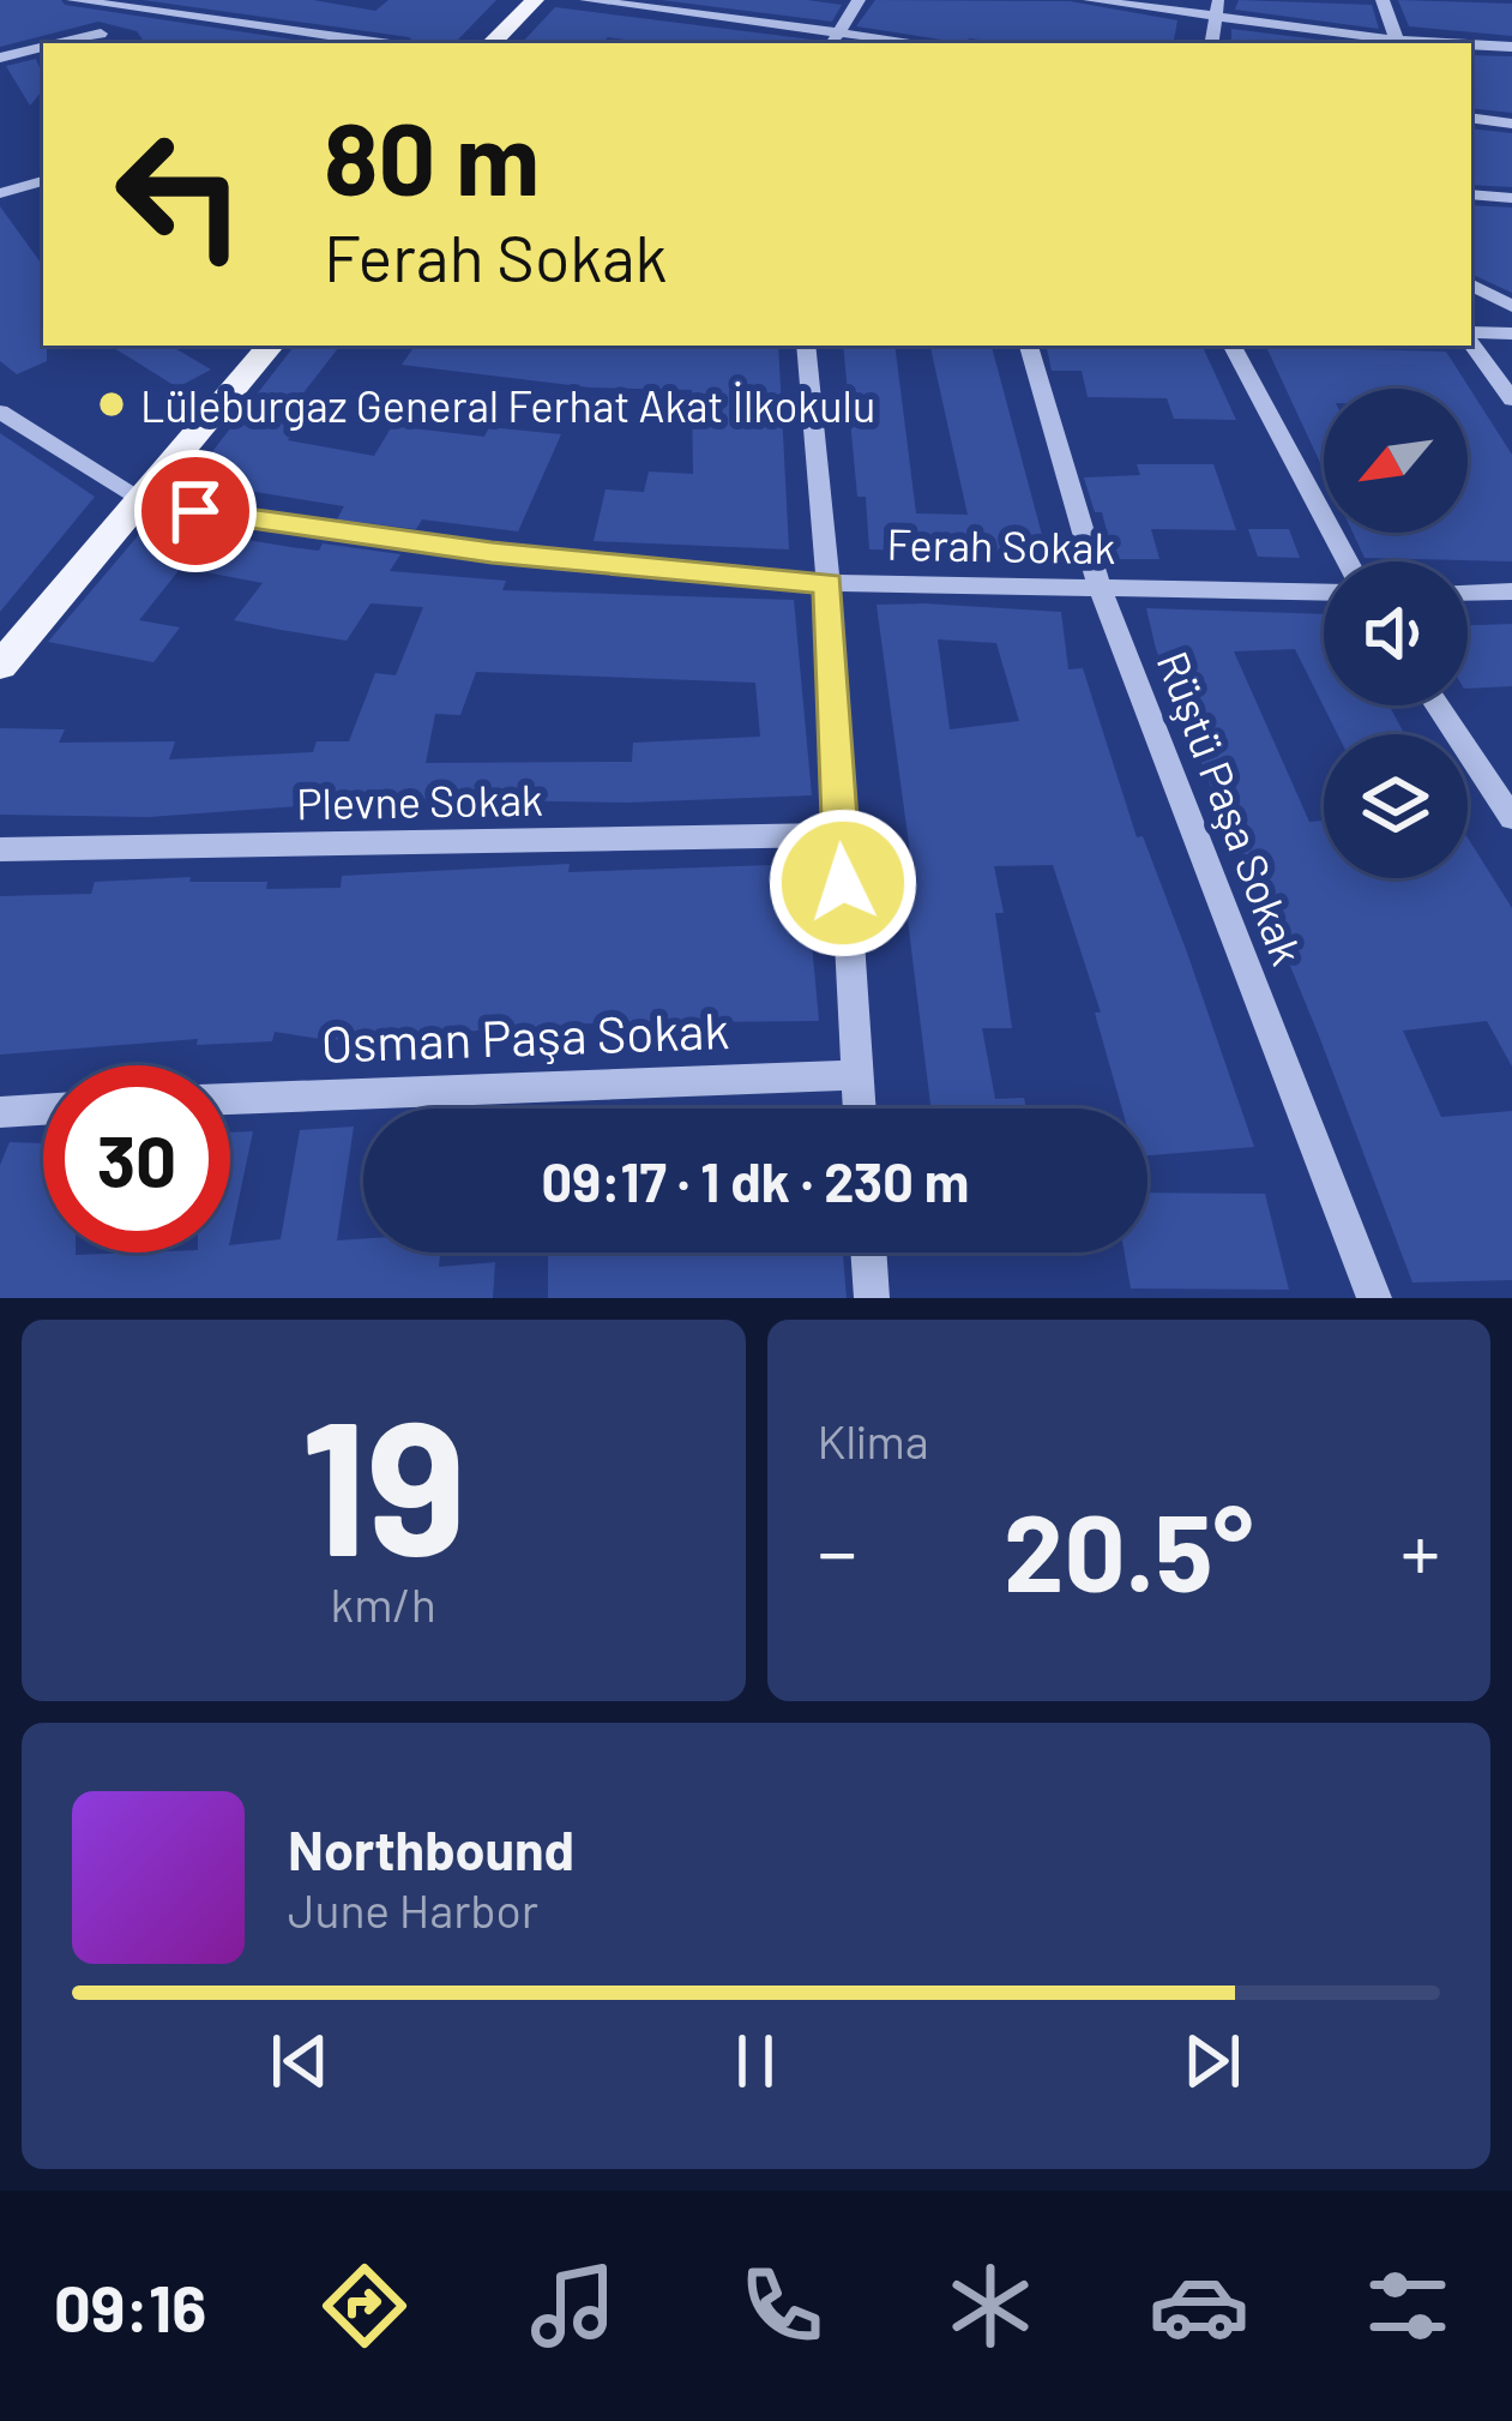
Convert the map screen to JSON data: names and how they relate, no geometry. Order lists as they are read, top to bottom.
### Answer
{
  "streets": {
    "street": [
      "Ferah Sokak",
      "Plevne Sokak",
      "Rüştü Paşa Sokak",
      "Osman Paşa Sokak"
    ]
  },
  "crossings": [
    ["Ferah Sokak", "Rüştü Paşa Sokak"]
  ],
  "places": ["Lüleburgaz General Ferhat Akat İlkokulu"],
  "north": "bottom left",
  "page": {
    "turn": ["80 m", "Ferah Sokak"],
    "limit": "30",
    "trip": "09:17 · 1 dk · 230 m",
    "tile": [
      ["19", "km/h"],
      "Klima"
    ],
    "heat": ["−", "20.5°", "+"],
    "song": ["Northbound", "June Harbor"],
    "tabs": "09:16"
  }
}
